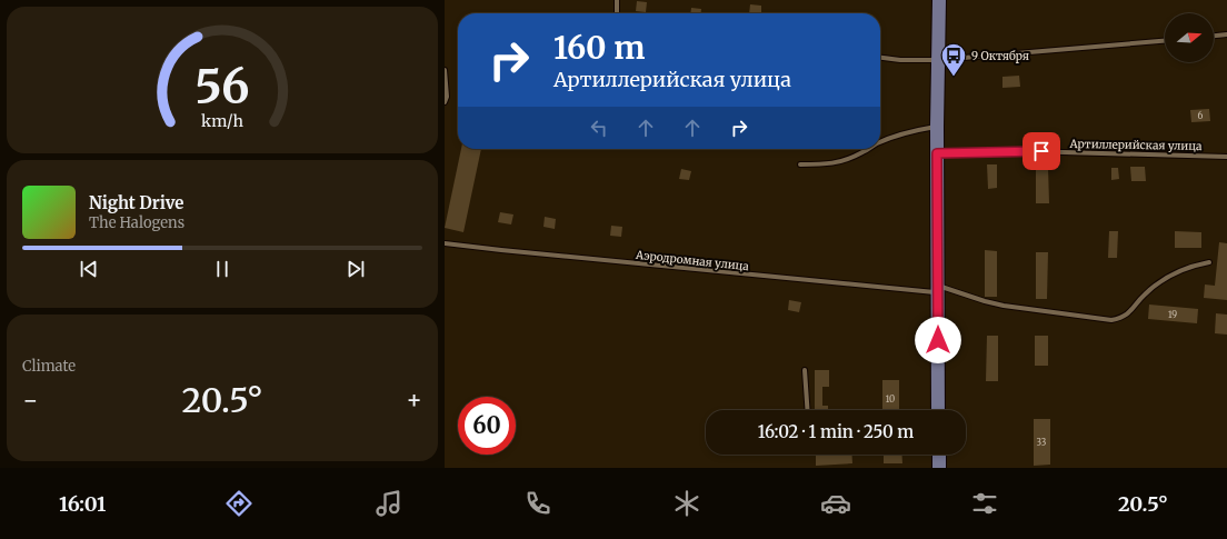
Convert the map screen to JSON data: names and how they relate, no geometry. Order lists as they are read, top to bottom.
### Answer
{
  "streets": {
    "lane": ["Артиллерийская улица", "Аэродромная улица"]
  },
  "places": {
    "bus stop": ["9 Октября"]
  },
  "house_numbers": [
    "6",
    "19",
    "10",
    "33"
  ],
  "north": "right",
  "page": {
    "turn": ["160 m", "Артиллерийская улица"],
    "song": ["Night Drive", "The Halogens"],
    "tile": "Climate",
    "heat": ["−", "20.5°", "+"],
    "limit": "60",
    "trip": "16:02 · 1 min · 250 m",
    "tabs": ["16:01", "20.5°"],
    "gauge": ["56", "km/h"]
  }
}
